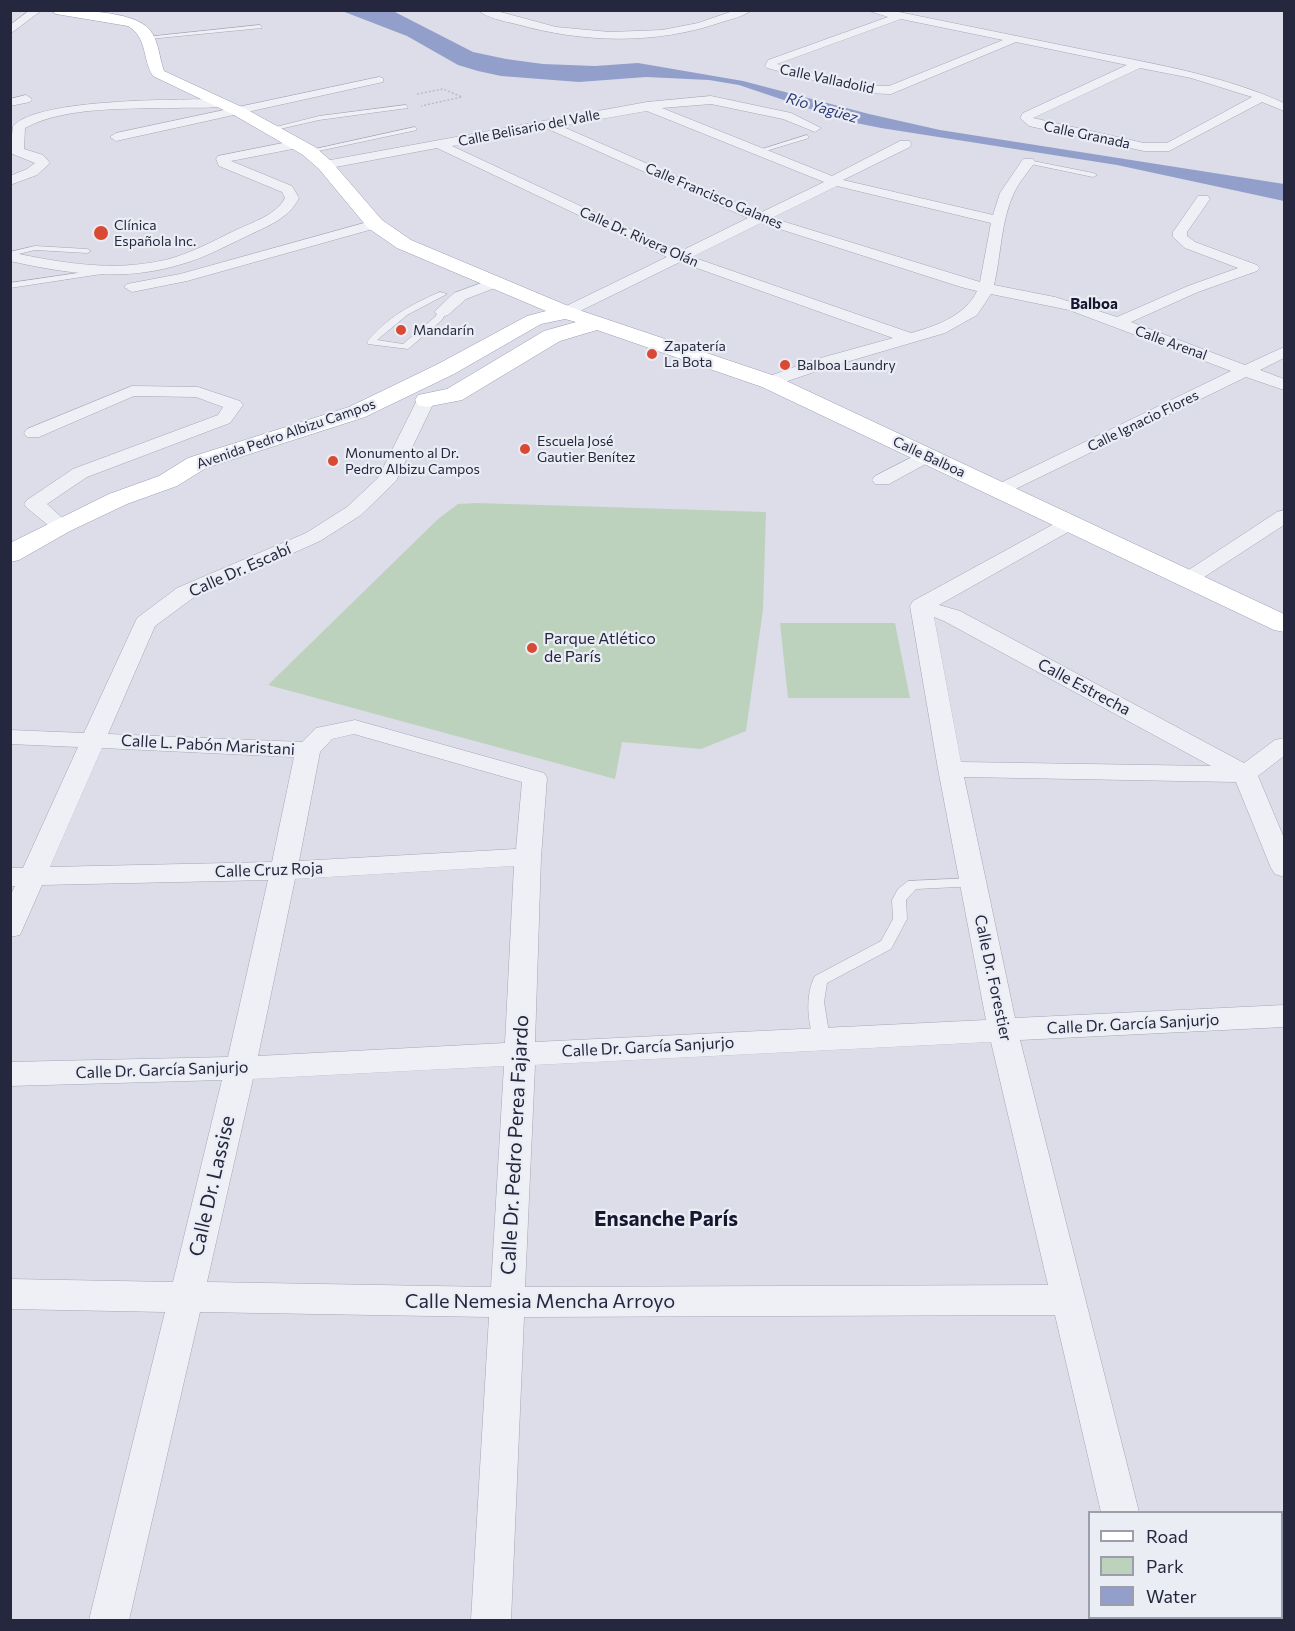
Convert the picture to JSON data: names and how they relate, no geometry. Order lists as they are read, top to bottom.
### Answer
{
  "streets": {
    "main road": ["Avenida Pedro Albizu Campos", "Calle Balboa"],
    "street": [
      "Calle Valladolid",
      "Calle Belisario del Valle",
      "Calle Granada",
      "Calle Francisco Galanes",
      "Calle Dr. Rivera Olán",
      "Calle Arenal",
      "Calle Ignacio Flores",
      "Calle Dr. Escabí",
      "Calle Estrecha",
      "Calle L. Pabón Maristani",
      "Calle Cruz Roja",
      "Calle Dr. Forestier",
      "Calle Dr. García Sanjurjo",
      "Calle Dr. Pedro Perea Fajardo",
      "Calle Dr. Lassise",
      "Calle Nemesia Mencha Arroyo"
    ]
  },
  "crossings": [
    ["Calle Belisario del Valle", "Calle Francisco Galanes"],
    ["Calle Belisario del Valle", "Calle Dr. Rivera Olán"],
    ["Calle Belisario del Valle", "Calle Balboa"],
    ["Calle Francisco Galanes", "Calle Arenal"],
    ["Calle Arenal", "Calle Ignacio Flores"],
    ["Calle Ignacio Flores", "Calle Balboa"],
    ["Avenida Pedro Albizu Campos", "Calle Balboa"],
    ["Avenida Pedro Albizu Campos", "Calle Dr. Escabí"],
    ["Calle Dr. Escabí", "Calle L. Pabón Maristani"],
    ["Calle Dr. Escabí", "Calle Cruz Roja"],
    ["Calle Estrecha", "Calle Dr. Forestier"],
    ["Calle L. Pabón Maristani", "Calle Dr. Pedro Perea Fajardo"],
    ["Calle L. Pabón Maristani", "Calle Dr. Lassise"],
    ["Calle Cruz Roja", "Calle Dr. Pedro Perea Fajardo"],
    ["Calle Cruz Roja", "Calle Dr. Lassise"],
    ["Calle Dr. Forestier", "Calle Dr. García Sanjurjo"],
    ["Calle Dr. Forestier", "Calle Nemesia Mencha Arroyo"],
    ["Calle Dr. García Sanjurjo", "Calle Dr. Pedro Perea Fajardo"],
    ["Calle Dr. García Sanjurjo", "Calle Dr. Lassise"],
    ["Calle Dr. Pedro Perea Fajardo", "Calle Nemesia Mencha Arroyo"],
    ["Calle Dr. Lassise", "Calle Nemesia Mencha Arroyo"]
  ],
  "districts": ["Balboa", "Ensanche París"],
  "water": ["Río Yagüez"],
  "places": [
    "Clínica Española Inc.",
    "Mandarín",
    "Zapatería La Bota",
    "Balboa Laundry",
    "Escuela José Gautier Benítez",
    "Monumento al Dr. Pedro Albizu Campos",
    "Parque Atlético de París"
  ],
  "legend": ["Road", "Park", "Water"]
}
